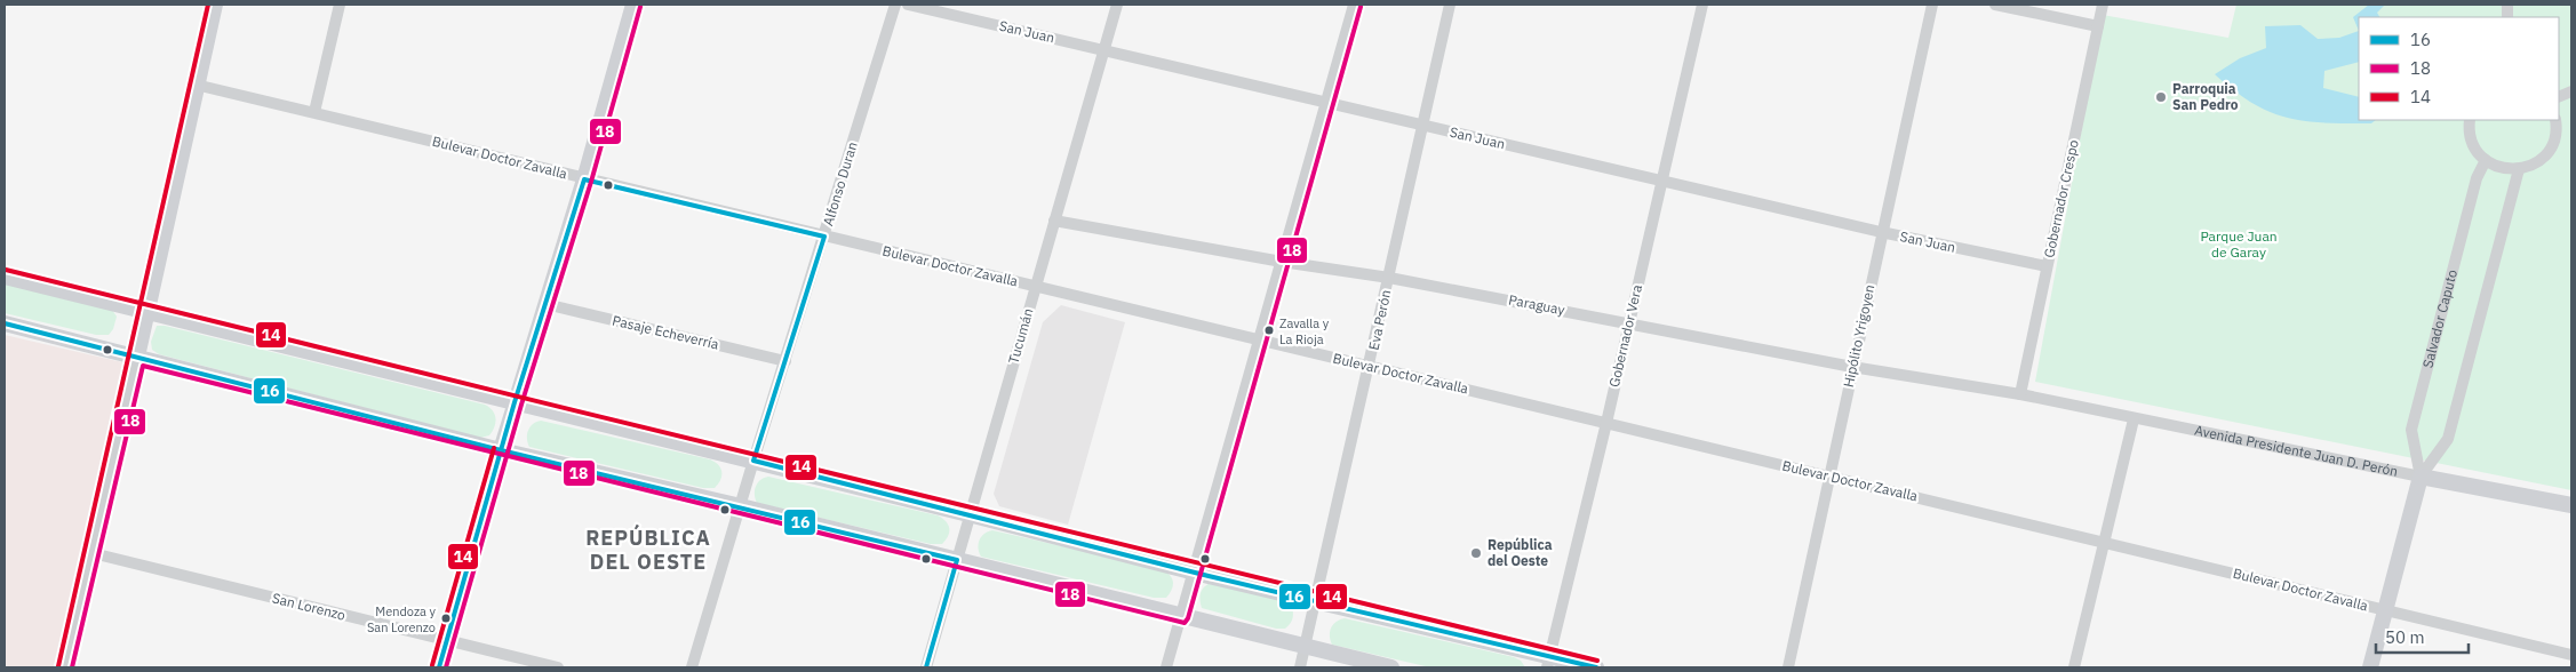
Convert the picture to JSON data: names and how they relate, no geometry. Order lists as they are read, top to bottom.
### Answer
{
  "streets": {
    "main road": ["Salvador Caputo", "Avenida Presidente Juan D. Perón"],
    "street": [
      "San Juan",
      "Bulevar Doctor Zavalla",
      "Alfonso Duran",
      "Gobernador Crespo",
      "Paraguay",
      "Eva Perón",
      "Pasaje Echeverría",
      "Tucumán",
      "Gobernador Vera",
      "Hipólito Yrigoyen",
      "San Lorenzo"
    ]
  },
  "crossings": [
    ["San Juan", "Gobernador Crespo"],
    ["San Juan", "Eva Perón"],
    ["San Juan", "Tucumán"],
    ["San Juan", "Gobernador Vera"],
    ["San Juan", "Hipólito Yrigoyen"],
    ["Bulevar Doctor Zavalla", "Alfonso Duran"],
    ["Bulevar Doctor Zavalla", "Salvador Caputo"],
    ["Bulevar Doctor Zavalla", "Eva Perón"],
    ["Bulevar Doctor Zavalla", "Tucumán"],
    ["Bulevar Doctor Zavalla", "Gobernador Vera"],
    ["Bulevar Doctor Zavalla", "Hipólito Yrigoyen"],
    ["Alfonso Duran", "Pasaje Echeverría"],
    ["Gobernador Crespo", "Paraguay"],
    ["Gobernador Crespo", "Avenida Presidente Juan D. Perón"],
    ["Paraguay", "Eva Perón"],
    ["Paraguay", "Tucumán"],
    ["Paraguay", "Gobernador Vera"],
    ["Paraguay", "Hipólito Yrigoyen"],
    ["Paraguay", "Avenida Presidente Juan D. Perón"],
    ["Salvador Caputo", "Avenida Presidente Juan D. Perón"]
  ],
  "districts": ["REPÚBLICA DEL OESTE"],
  "parks": ["Parque Juan de Garay"],
  "places": [
    "Parroquia San Pedro",
    "Zavalla y La Rioja",
    "República del Oeste",
    "Mendoza y San Lorenzo"
  ],
  "lines": ["transit line 14", "transit line 18", "transit line 16"],
  "legend": ["16", "18", "14"],
  "scale_bar": "50 m"
}
